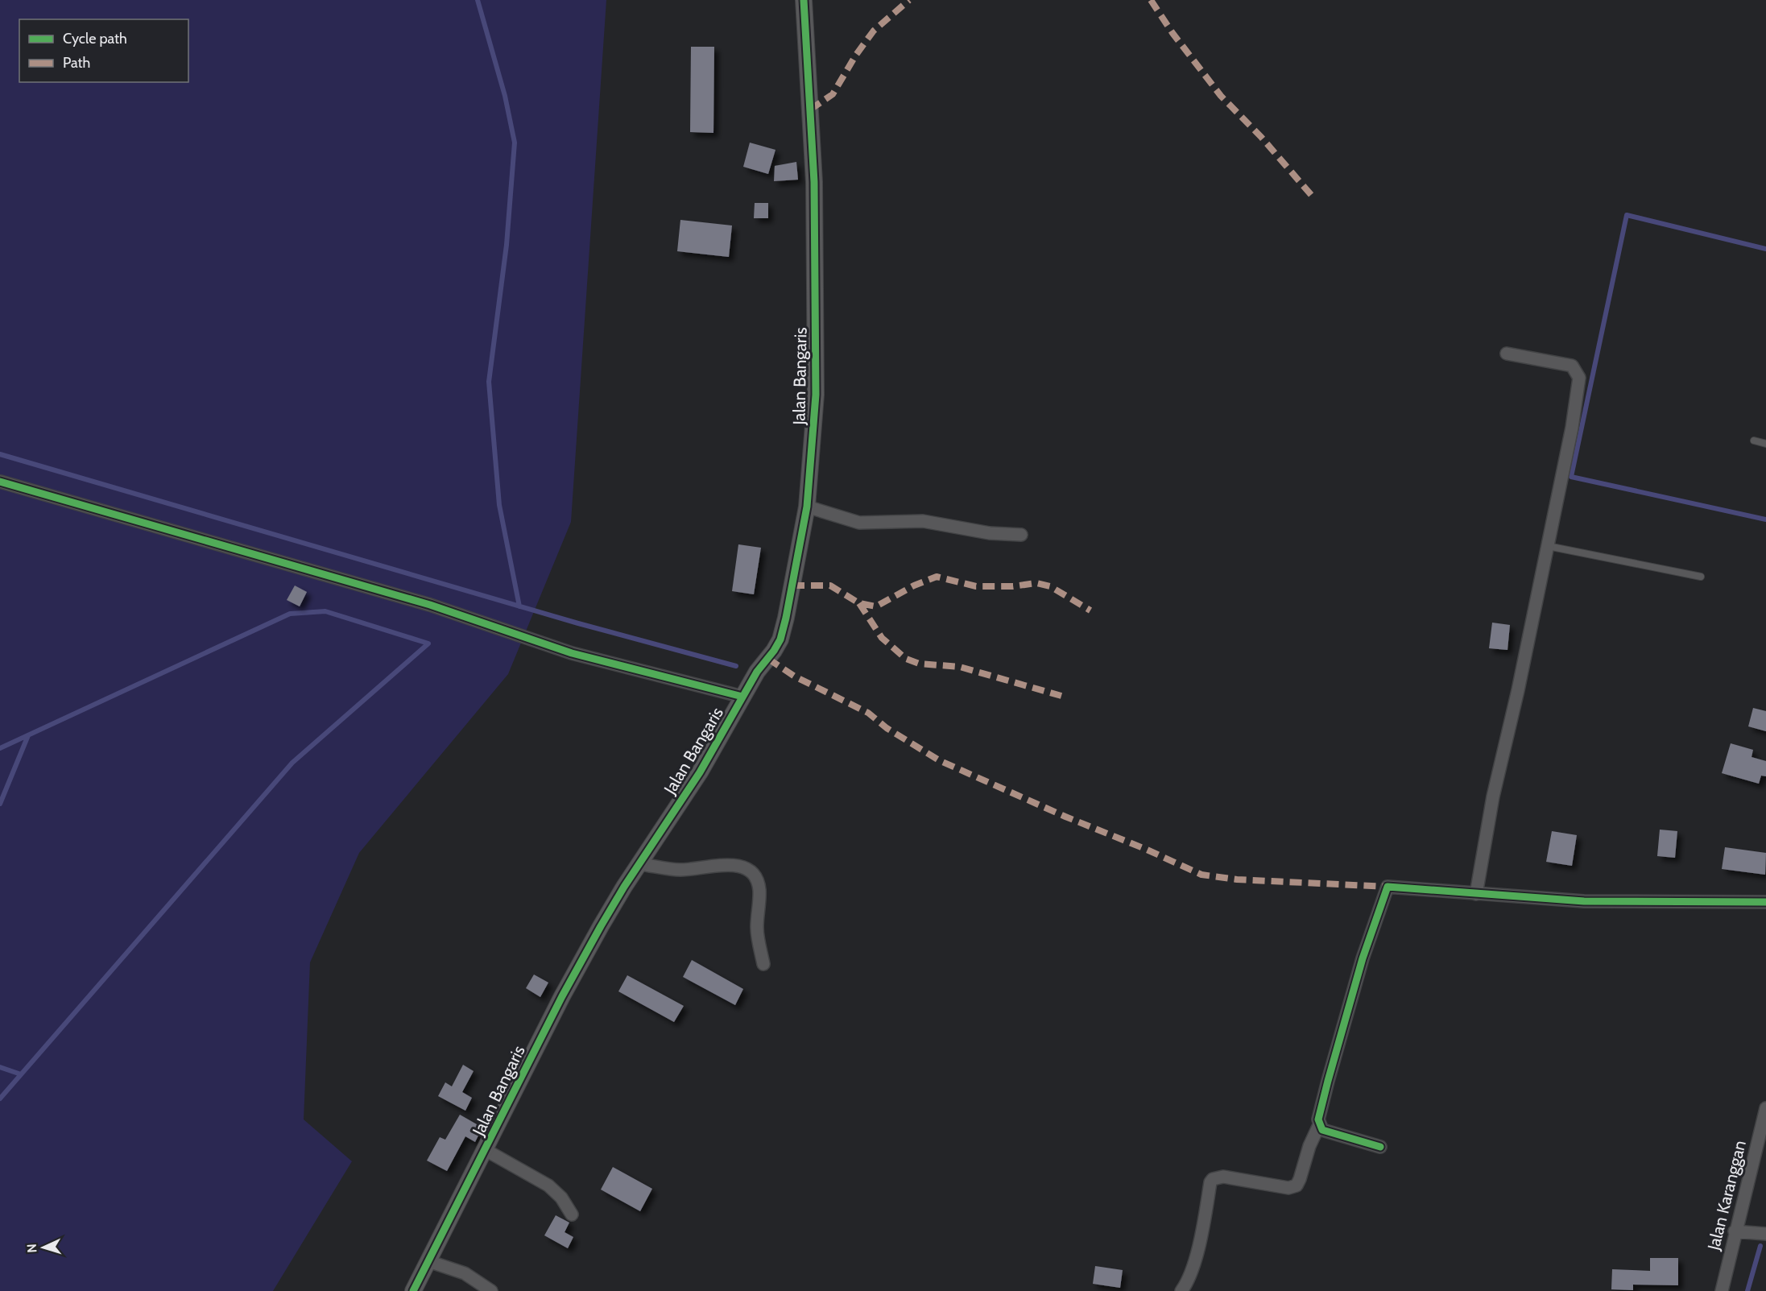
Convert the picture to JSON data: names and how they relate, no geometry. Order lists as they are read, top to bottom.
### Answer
{
  "streets": {
    "street": ["Jalan Bangaris", "Jalan Karanggan"]
  },
  "legend": ["Cycle path", "Path"],
  "north": "left"
}
